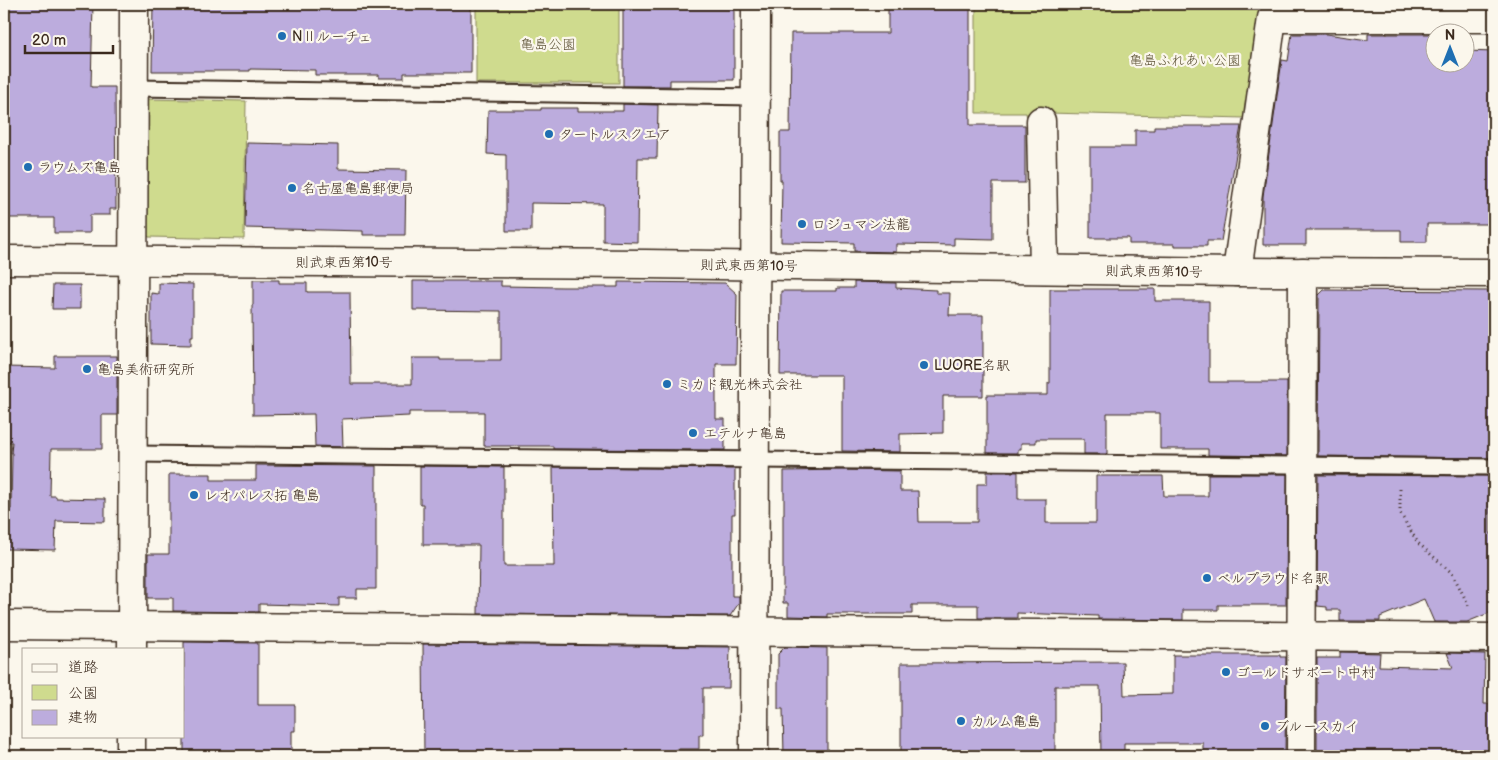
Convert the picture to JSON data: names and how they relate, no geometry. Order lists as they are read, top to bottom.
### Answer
{
  "streets": {
    "street": ["則武東西第10号"]
  },
  "parks": ["亀島公園", "亀島ふれあい公園"],
  "places": [
    "NⅡルーチェ",
    "タートルスクエア",
    "ラウムズ亀島",
    "名古屋亀島郵便局",
    "ロジュマン法龍",
    "LUORE名駅",
    "亀島美術研究所",
    "ミカド観光株式会社",
    "エテルナ亀島",
    "レオパレス拓 亀島",
    "ベルプラウド名駅",
    "ゴールドサポート中村",
    "カルム亀島",
    "ブルースカイ"
  ],
  "legend": ["道路", "公園", "建物"],
  "scale_bar": "20 m",
  "north": "top"
}
